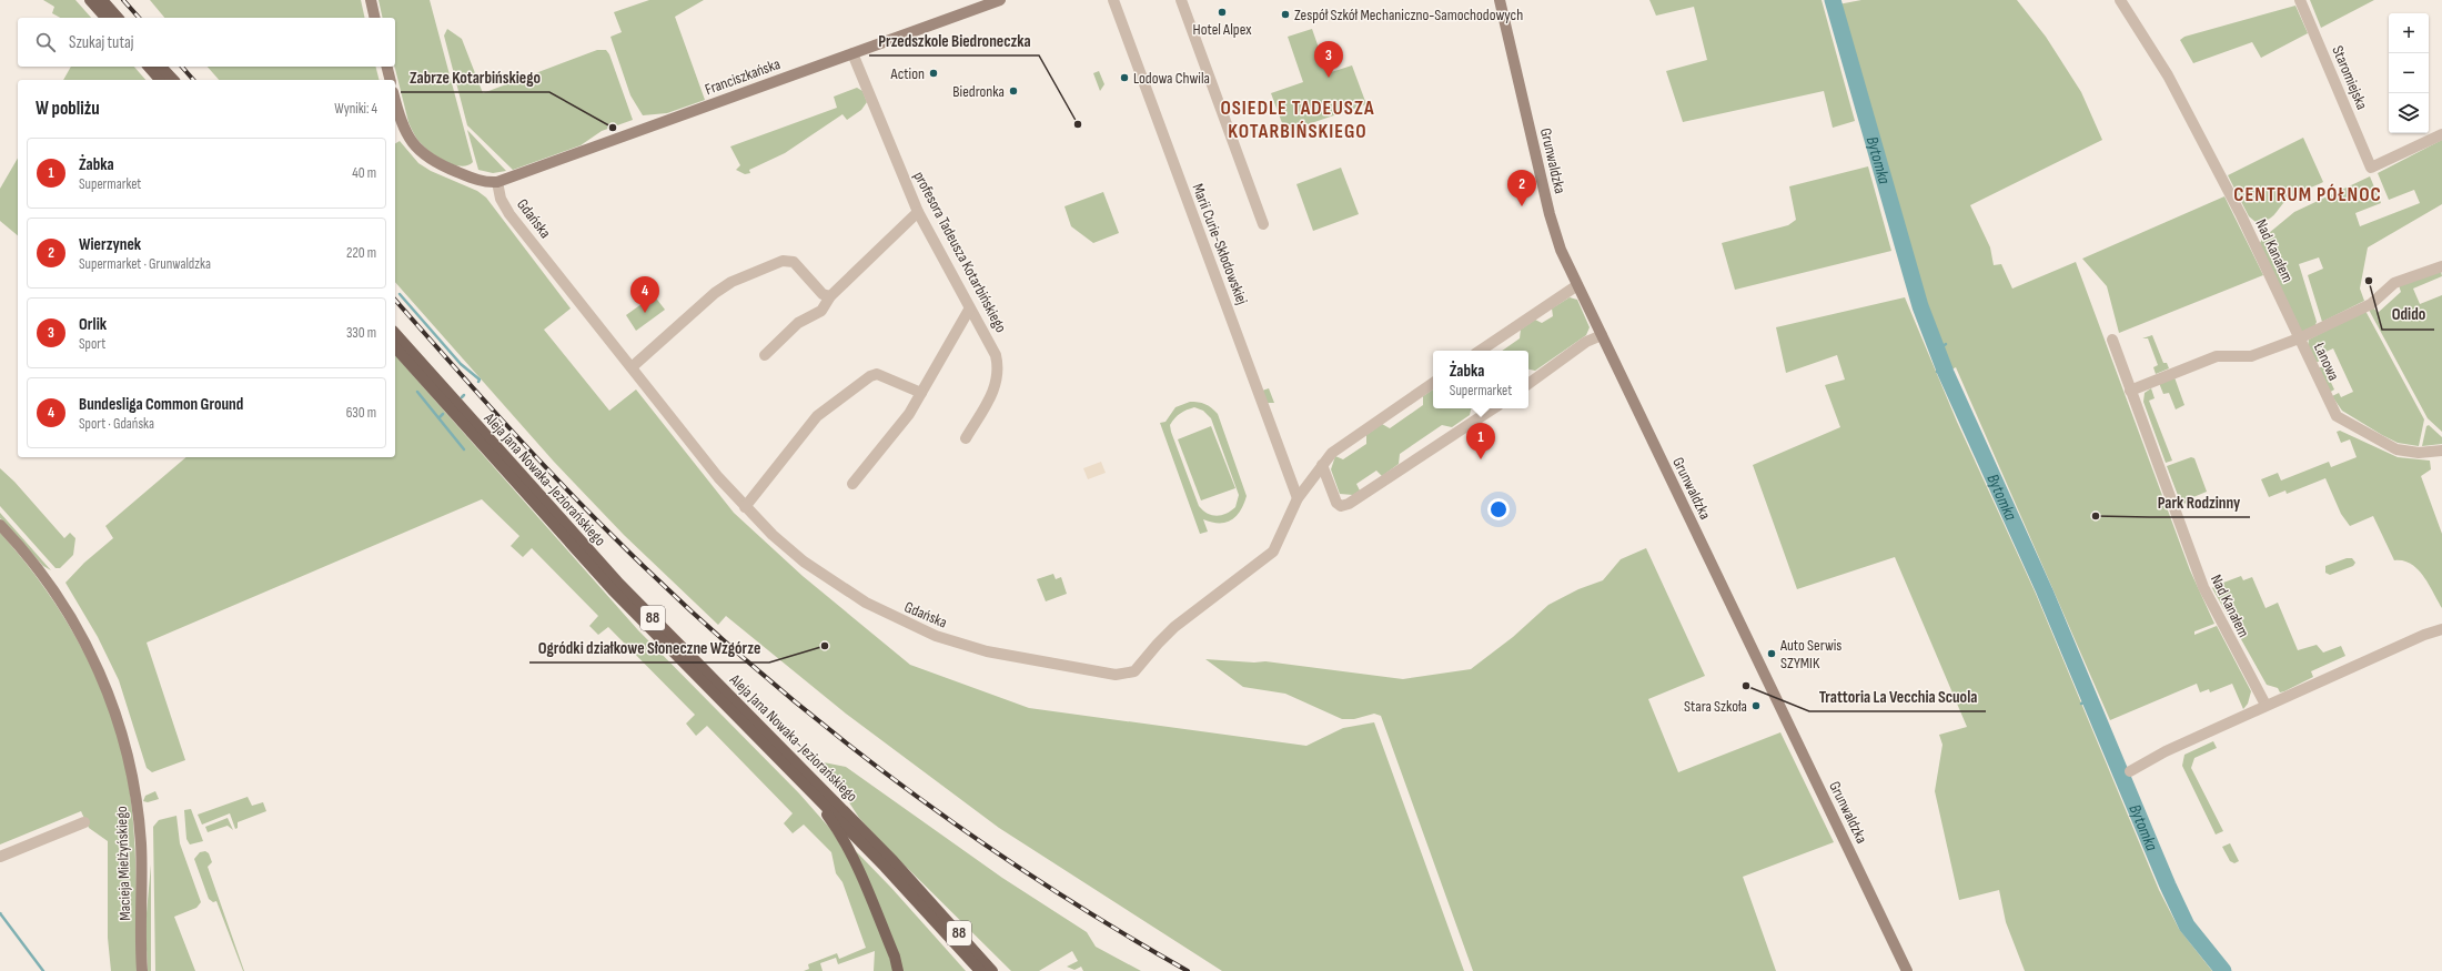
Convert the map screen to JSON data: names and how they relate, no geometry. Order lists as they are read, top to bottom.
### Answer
{
  "streets": {
    "main road": ["Aleja Jana Nowaka-Jeziorańskiego", "88"],
    "street": [
      "Franciszkańska",
      "Staromiejska",
      "Grunwaldzka",
      "Gdańska",
      "Marii Curie-Skłodowskiej",
      "Nad Kanałem",
      "profesora Tadeusza Kotarbińskiego",
      "Łanowa",
      "Macieja Mielżyńskiego"
    ]
  },
  "crossings": [
    ["Franciszkańska", "Gdańska"],
    ["Franciszkańska", "profesora Tadeusza Kotarbińskiego"],
    ["Gdańska", "Marii Curie-Skłodowskiej"],
    ["Nad Kanałem", "Łanowa"]
  ],
  "districts": ["OSIEDLE TADEUSZA KOTARBIŃSKIEGO", "CENTRUM PÓŁNOC"],
  "water": ["Bytomka"],
  "places": [
    "Hotel Alpex",
    "Zespół Szkół Mechaniczno-Samochodowych",
    "Action",
    "Lodowa Chwila",
    "Biedronka",
    "Przedszkole Biedroneczka",
    "Zabrze Kotarbińskiego",
    "Odido",
    "Park Rodzinny",
    "Ogródki działkowe Słoneczne Wzgórze",
    "Auto Serwis SZYMIK",
    "Trattoria La Vecchia Scuola",
    "Stara Szkoła"
  ],
  "page": {
    "map_buttons": ["+", "−"],
    "search": "Szukaj tutaj",
    "pins": [
      "3",
      "2",
      "4",
      "1"
    ],
    "heading": ["W pobliżu", "Wyniki: 4"],
    "list": [
      {
        "mark": "1",
        "name": "Żabka",
        "note": "Supermarket",
        "value": "40 m"
      },
      {
        "mark": "2",
        "name": "Wierzynek",
        "note": "Supermarket · Grunwaldzka",
        "value": "220 m"
      },
      {
        "mark": "3",
        "name": "Orlik",
        "note": "Sport",
        "value": "330 m"
      },
      {
        "mark": "4",
        "name": "Bundesliga Common Ground",
        "note": "Sport · Gdańska",
        "value": "630 m"
      }
    ],
    "popup": ["Żabka", "Supermarket"]
  }
}
